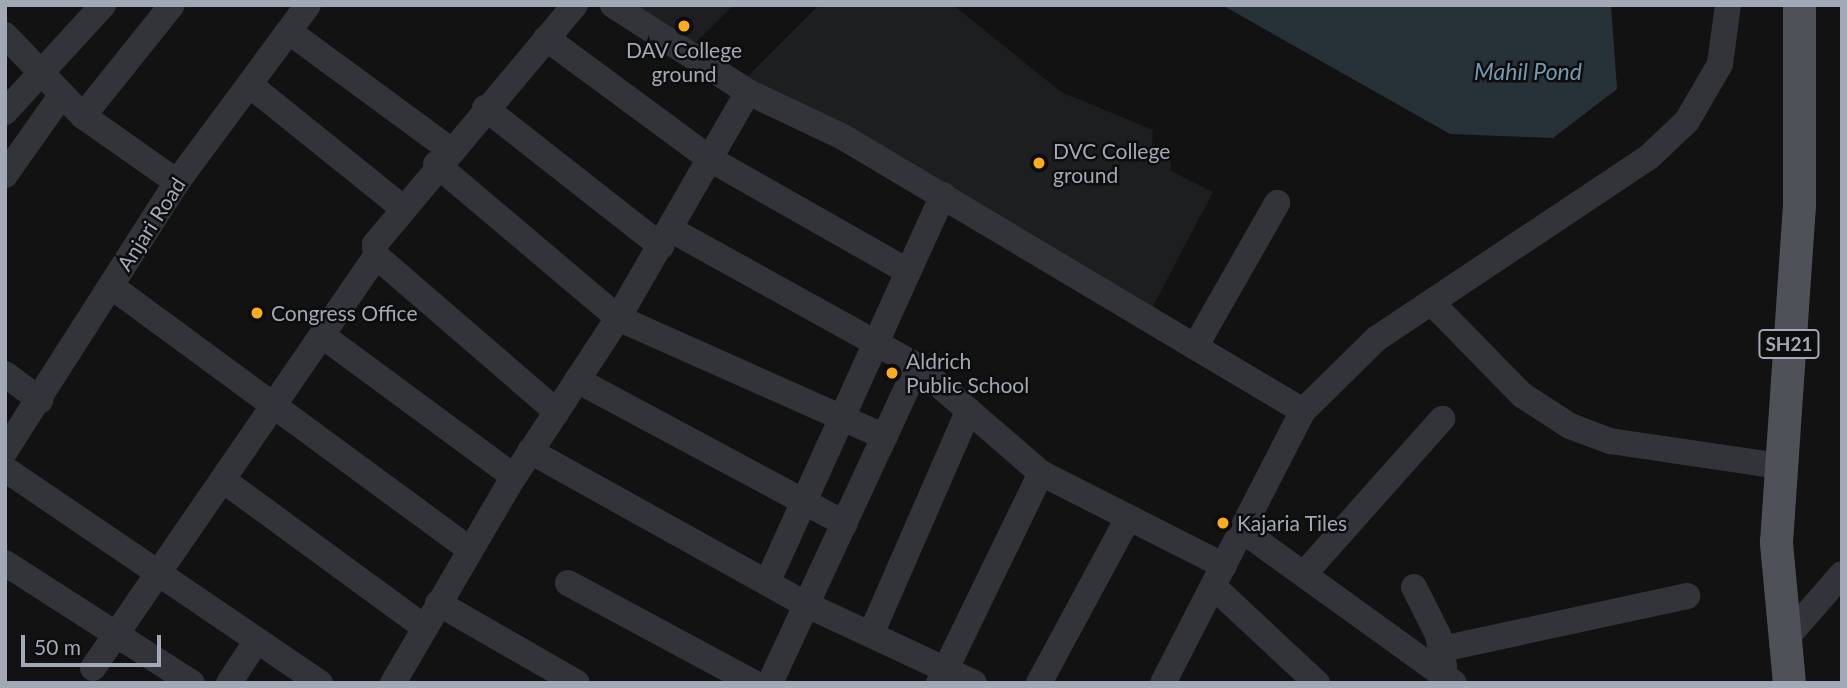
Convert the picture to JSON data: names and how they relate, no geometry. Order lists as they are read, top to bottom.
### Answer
{
  "streets": {
    "main road": ["SH21"],
    "street": ["Anjari Road"]
  },
  "water": ["Mahil Pond"],
  "places": [
    "DAV College ground",
    "DVC College ground",
    "Congress Office",
    "Aldrich Public School",
    "Kajaria Tiles"
  ],
  "scale_bar": "50 m"
}
